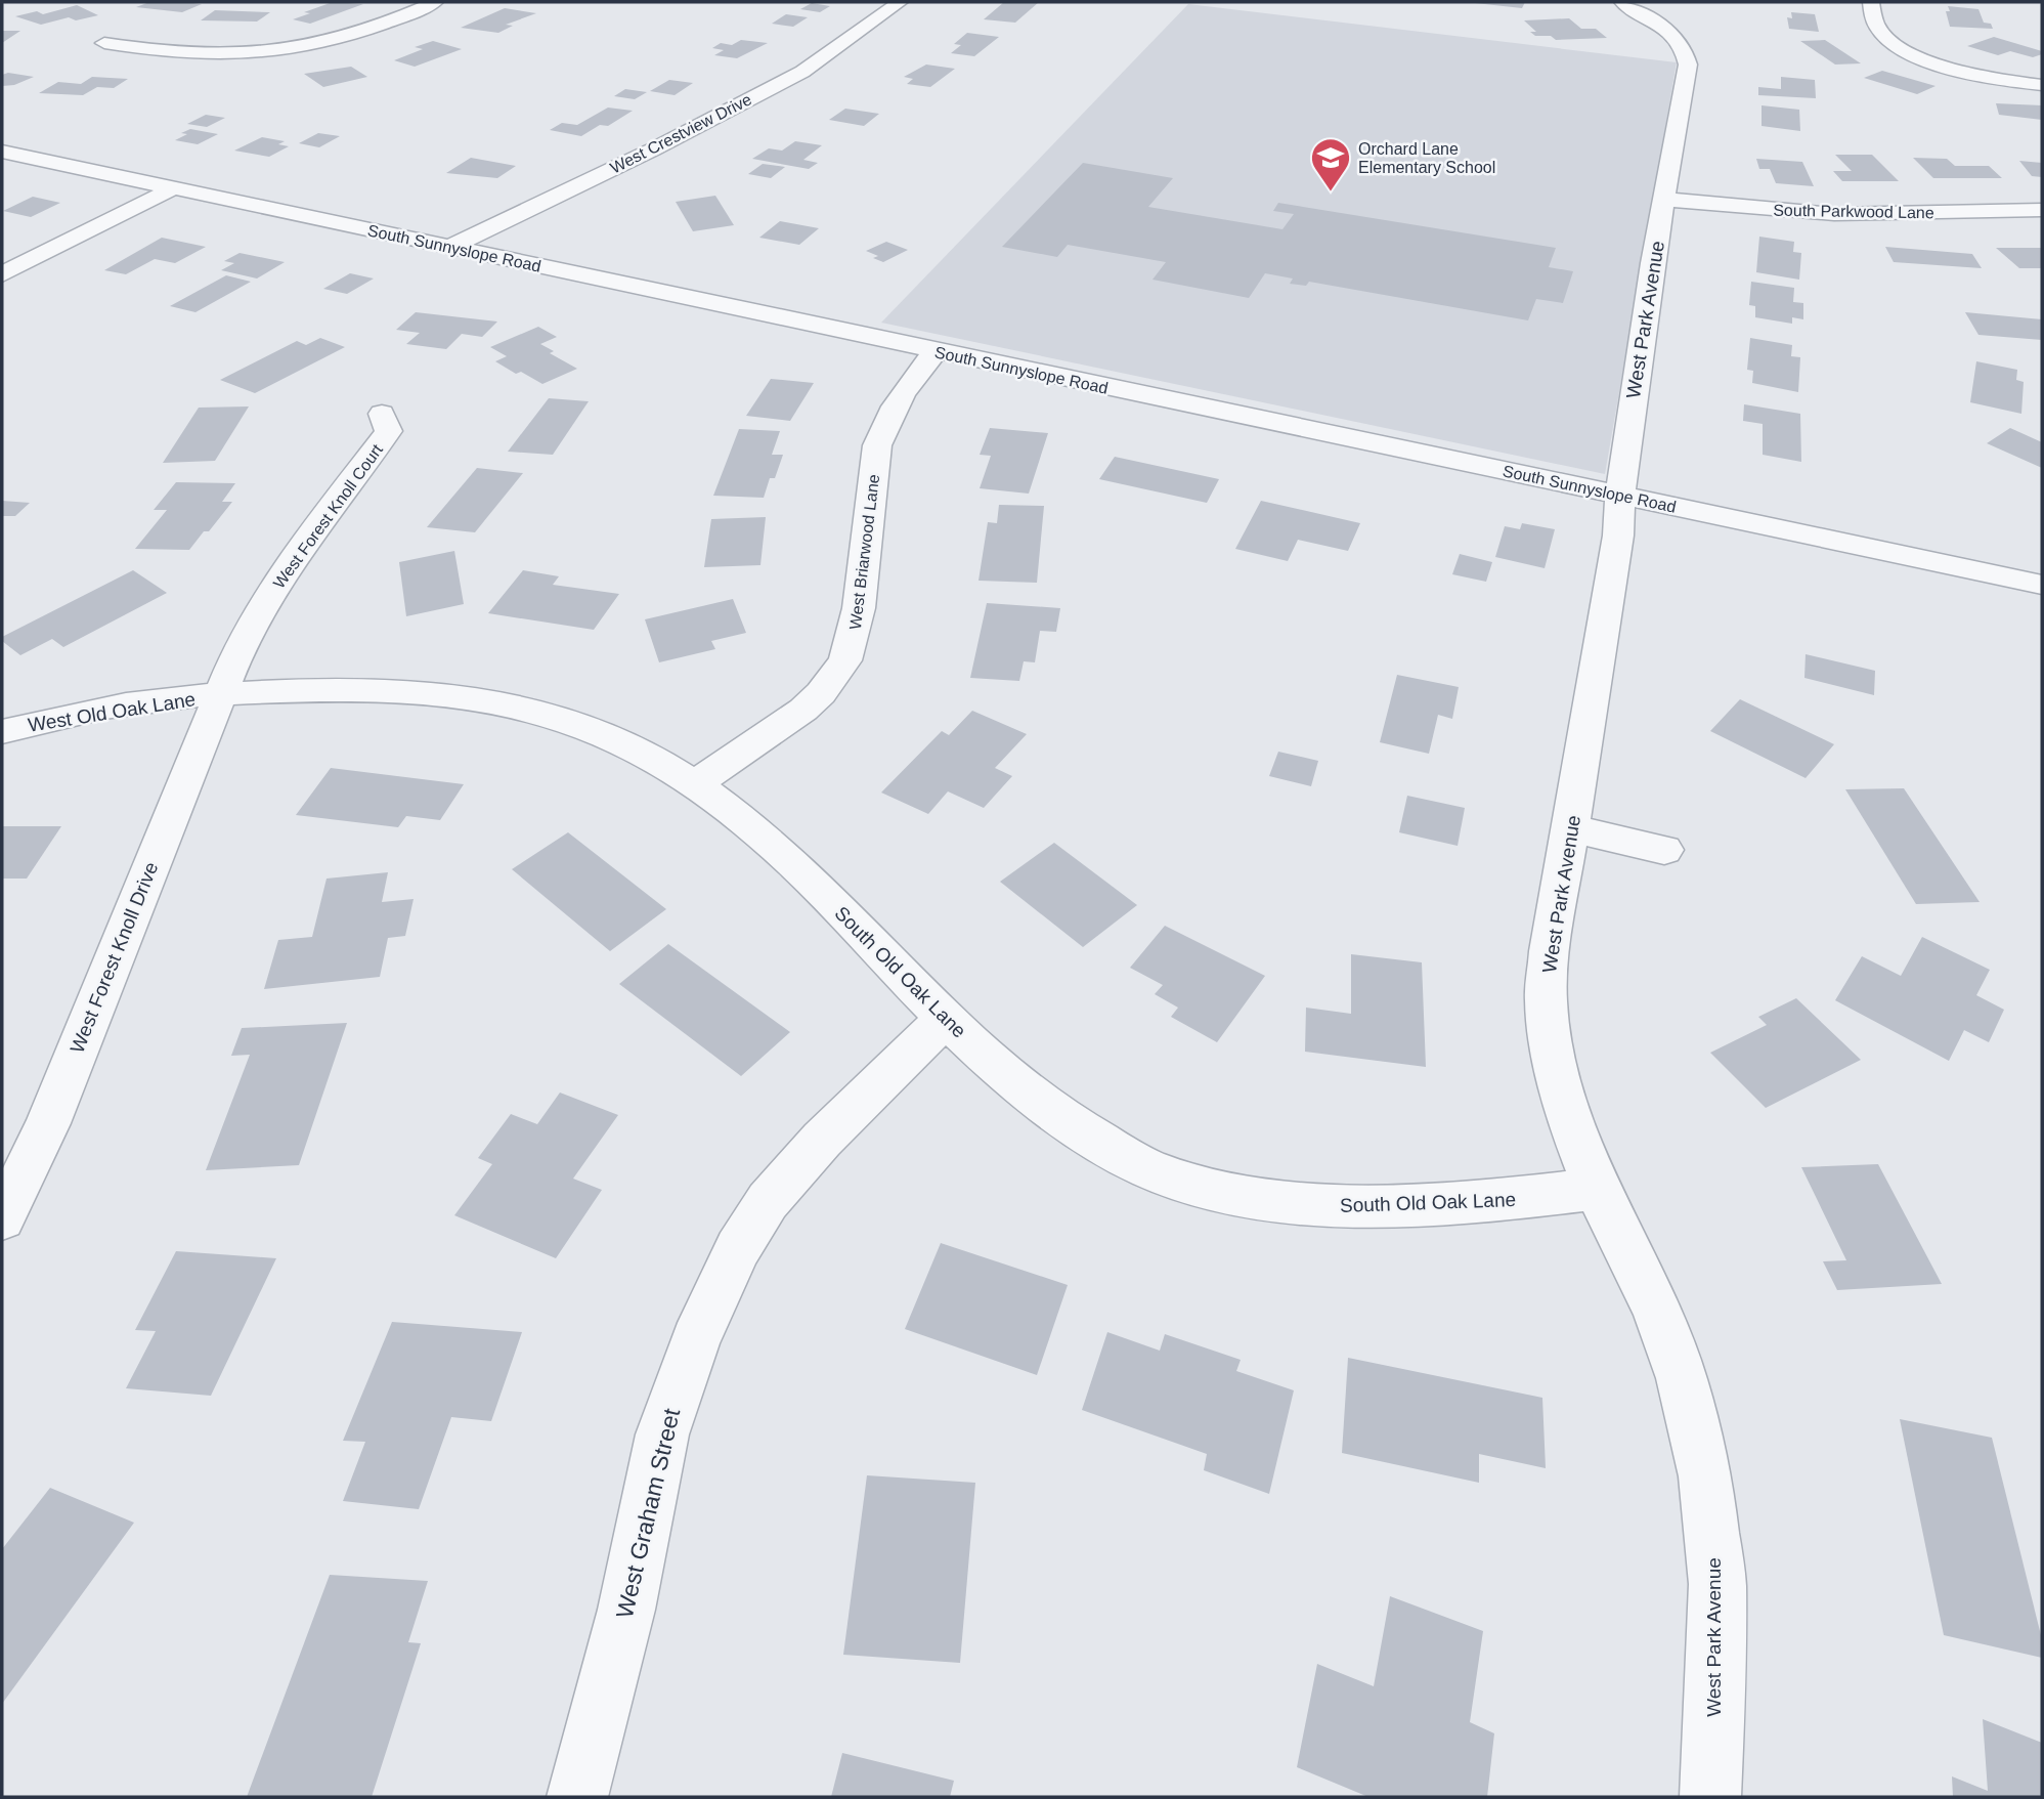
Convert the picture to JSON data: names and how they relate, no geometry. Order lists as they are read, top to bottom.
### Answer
{
  "streets": {
    "street": [
      "West Crestview Drive",
      "South Parkwood Lane",
      "South Sunnyslope Road",
      "West Park Avenue",
      "West Forest Knoll Court",
      "West Briarwood Lane",
      "West Old Oak Lane",
      "West Forest Knoll Drive",
      "South Old Oak Lane",
      "West Graham Street"
    ]
  },
  "crossings": [
    ["West Crestview Drive", "South Sunnyslope Road"],
    ["South Parkwood Lane", "West Park Avenue"],
    ["South Sunnyslope Road", "West Park Avenue"],
    ["South Sunnyslope Road", "West Briarwood Lane"],
    ["West Park Avenue", "South Old Oak Lane"],
    ["West Forest Knoll Court", "West Old Oak Lane"],
    ["West Forest Knoll Court", "West Forest Knoll Drive"],
    ["West Forest Knoll Court", "South Old Oak Lane"],
    ["West Briarwood Lane", "South Old Oak Lane"],
    ["West Old Oak Lane", "West Forest Knoll Drive"],
    ["West Old Oak Lane", "South Old Oak Lane"],
    ["West Forest Knoll Drive", "South Old Oak Lane"],
    ["South Old Oak Lane", "West Graham Street"]
  ],
  "places": {
    "school or university": ["Orchard Lane Elementary School"]
  }
}
